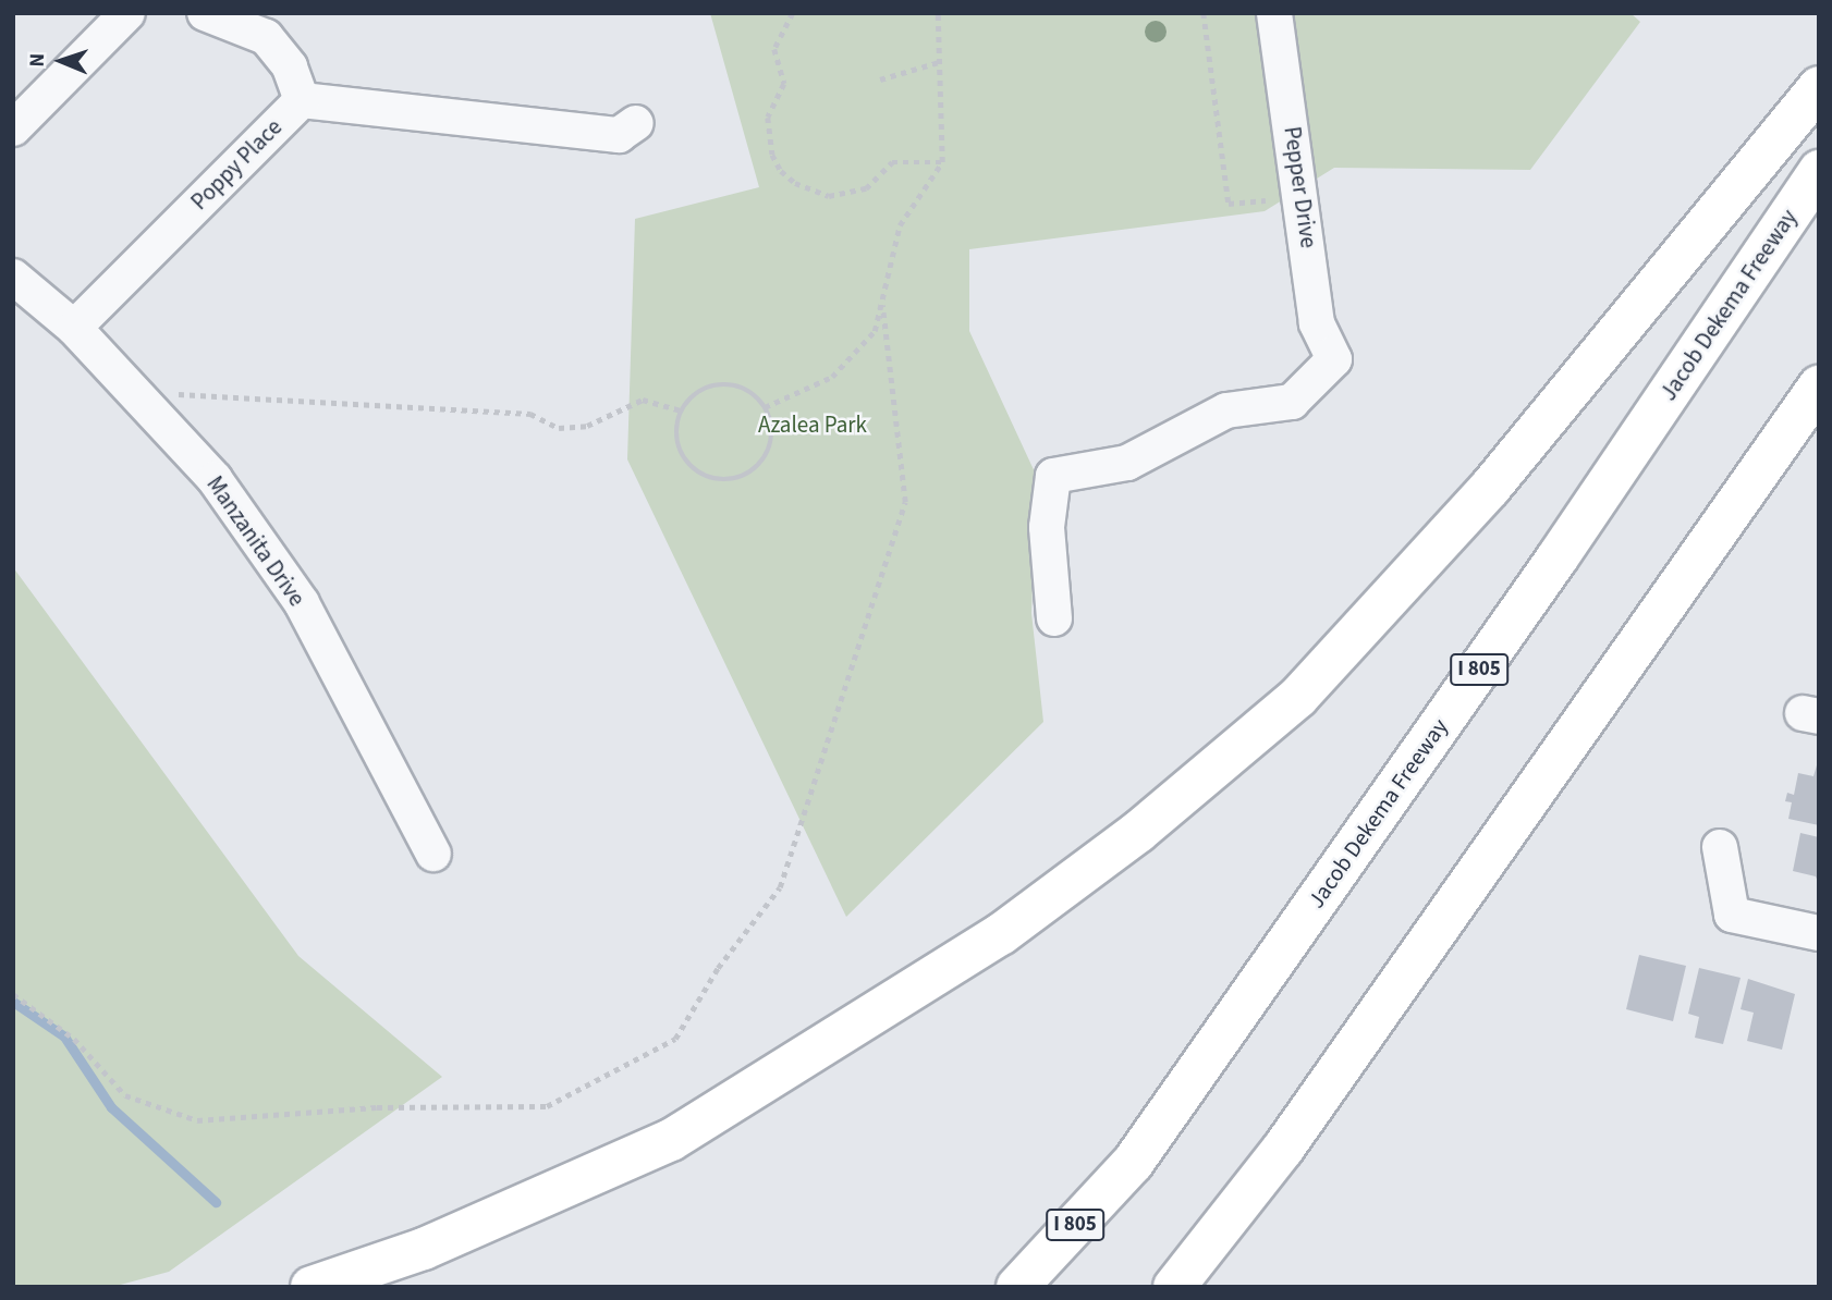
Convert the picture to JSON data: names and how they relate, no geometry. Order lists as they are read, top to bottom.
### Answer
{
  "streets": {
    "highway": ["Jacob Dekema Freeway", "I 805"],
    "street": ["Poppy Place", "Pepper Drive", "Manzanita Drive"]
  },
  "crossings": [
    ["Poppy Place", "Manzanita Drive"]
  ],
  "parks": ["Azalea Park"],
  "north": "left"
}
